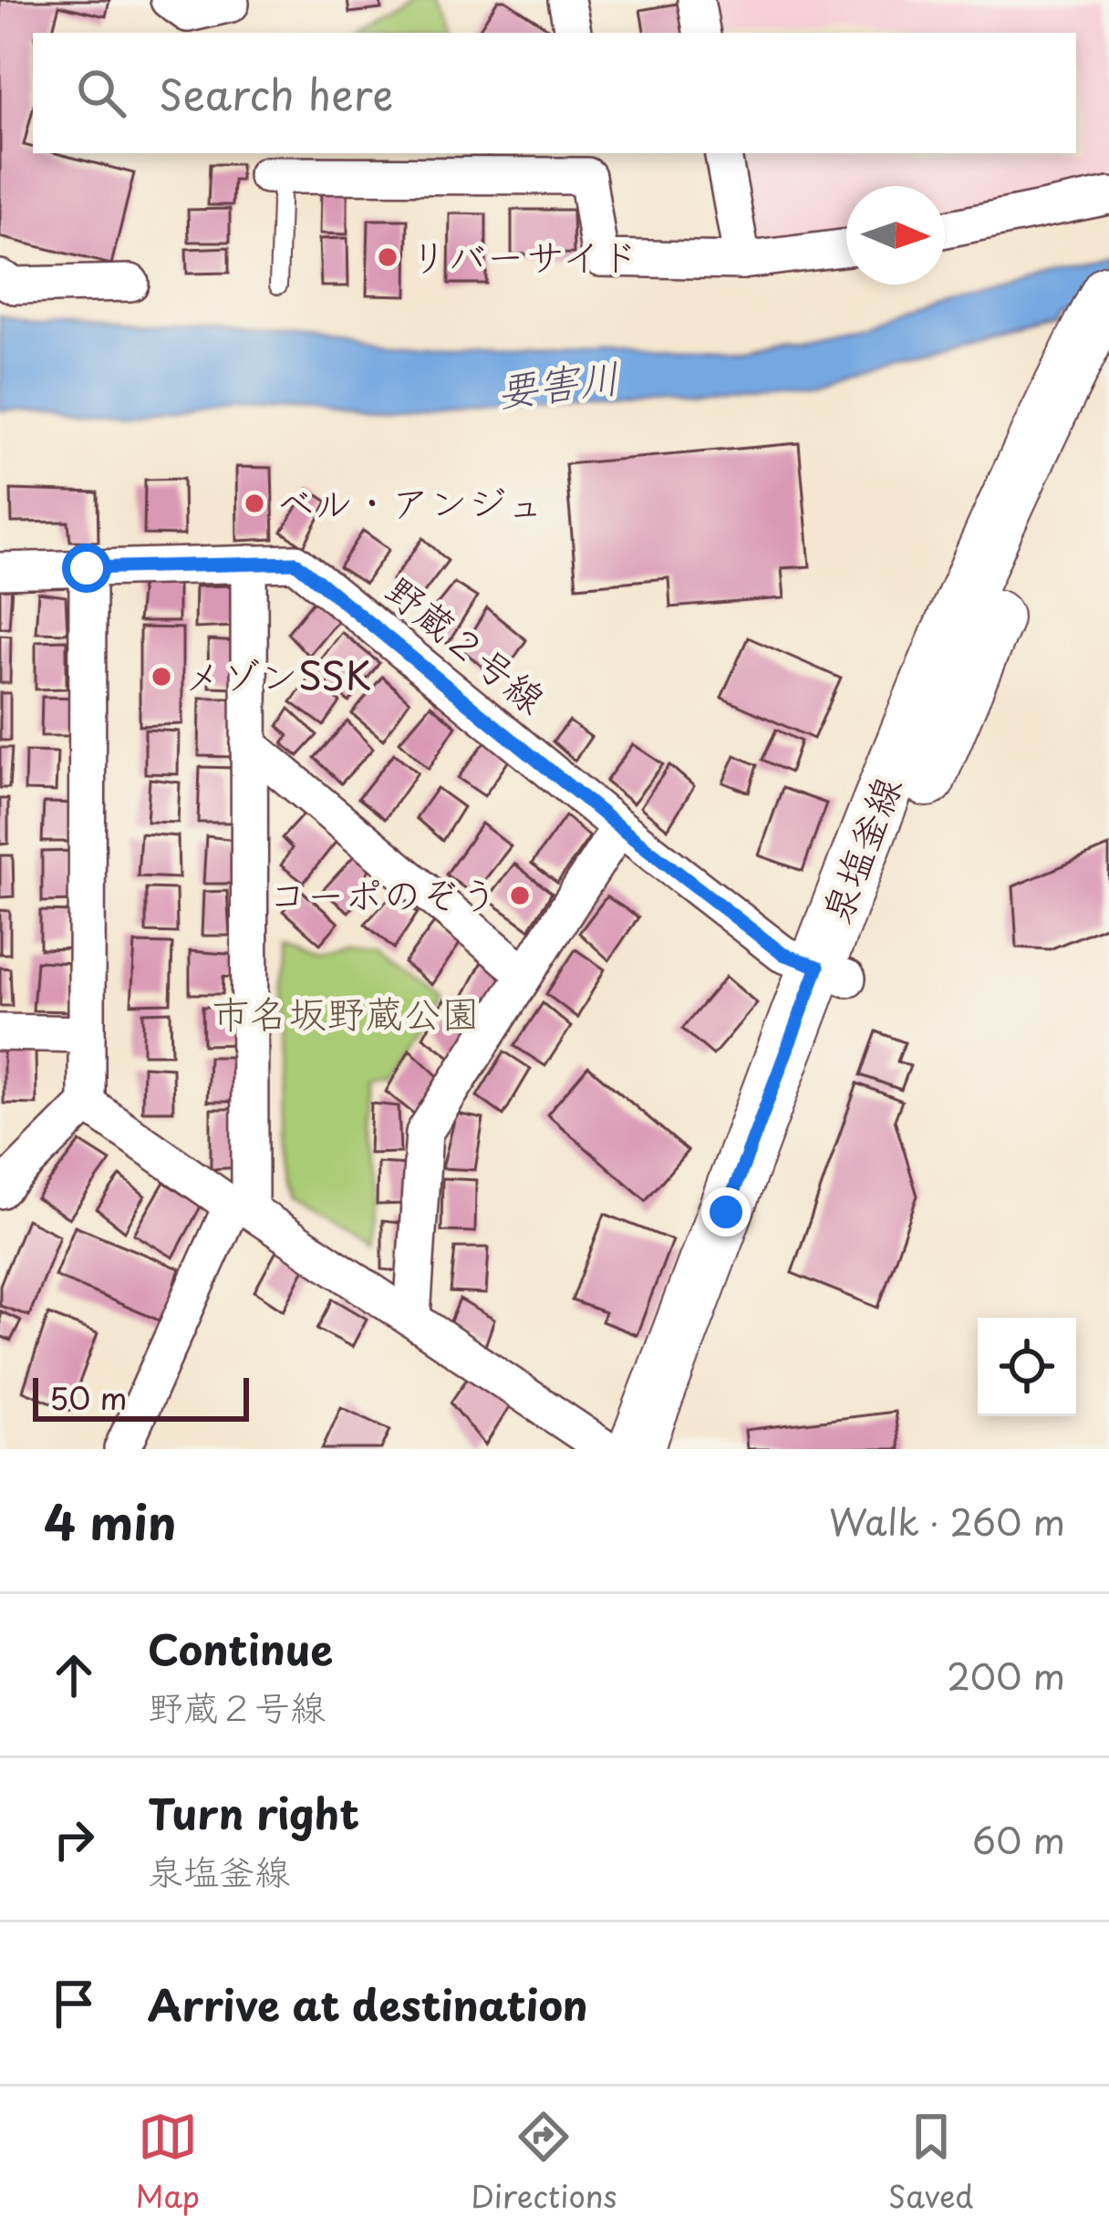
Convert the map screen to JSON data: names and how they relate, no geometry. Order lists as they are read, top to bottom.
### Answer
{
  "streets": {
    "main road": ["泉塩釜線"],
    "street": ["野蔵２号線"]
  },
  "crossings": [
    ["野蔵２号線", "泉塩釜線"]
  ],
  "water": ["要害川"],
  "parks": ["市名坂野蔵公園"],
  "places": [
    "リバーサイド",
    "ベル・アンジュ",
    "メゾンSSK",
    "コーポのぞう"
  ],
  "scale_bar": "50 m",
  "north": "right",
  "page": {
    "search": "Search here",
    "scale": "50 m",
    "heading": ["4 min", "Walk · 260 m"],
    "list": [
      ["Continue", "野蔵２号線", "200 m"],
      ["Turn right", "泉塩釜線", "60 m"],
      "Arrive at destination"
    ],
    "nav": ["Map", "Directions", "Saved"]
  }
}
